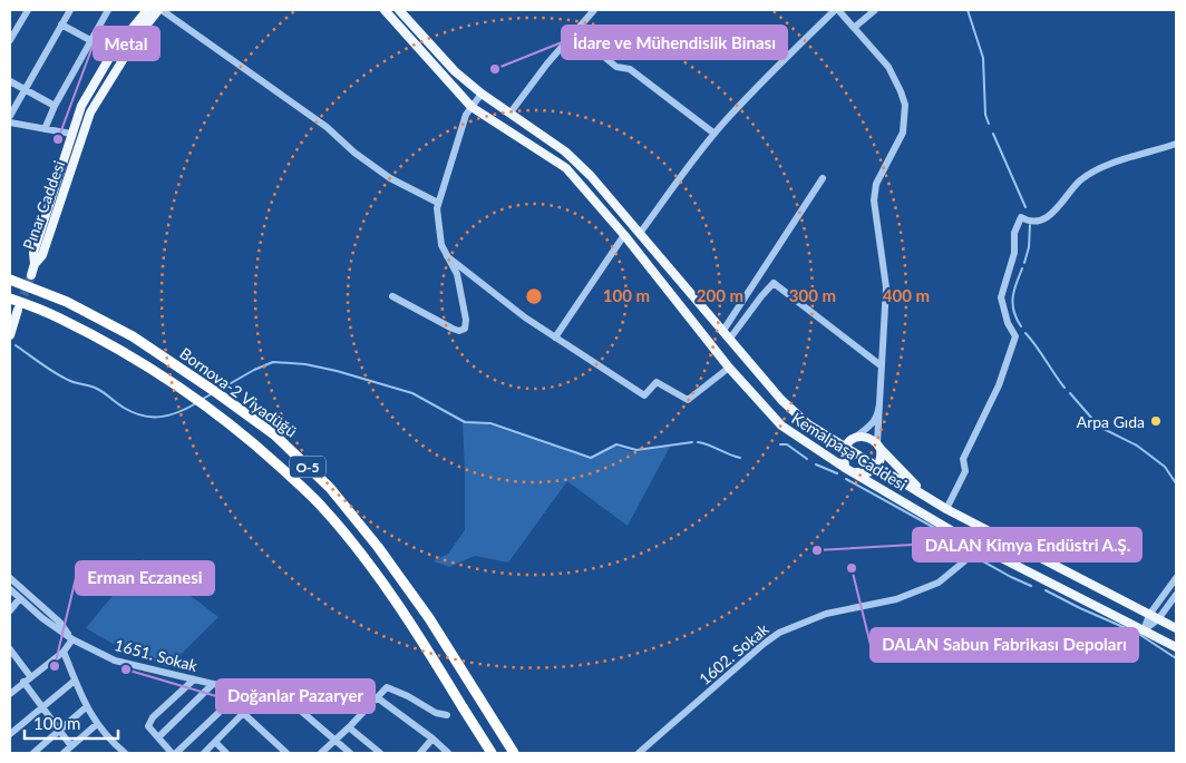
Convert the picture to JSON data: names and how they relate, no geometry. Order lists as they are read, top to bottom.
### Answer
{
  "streets": {
    "highway": ["Bornova-2 Viyadüğü", "O-5"],
    "main road": ["Pınar Caddesi", "Kemalpaşa Caddesi"],
    "street": ["1602. Sokak", "1651. Sokak"]
  },
  "crossings": [
    ["Kemalpaşa Caddesi", "1602. Sokak"]
  ],
  "places": [
    "İdare ve Mühendislik Binası",
    "Metal",
    "Arpa Gıda",
    "DALAN Kimya Endüstri A.Ş.",
    "DALAN Sabun Fabrikası Depoları",
    "Erman Eczanesi",
    "Doğanlar Pazaryer"
  ],
  "scale_bar": "100 m",
  "rings": [
    "100 m",
    "200 m",
    "300 m",
    "400 m"
  ]
}
